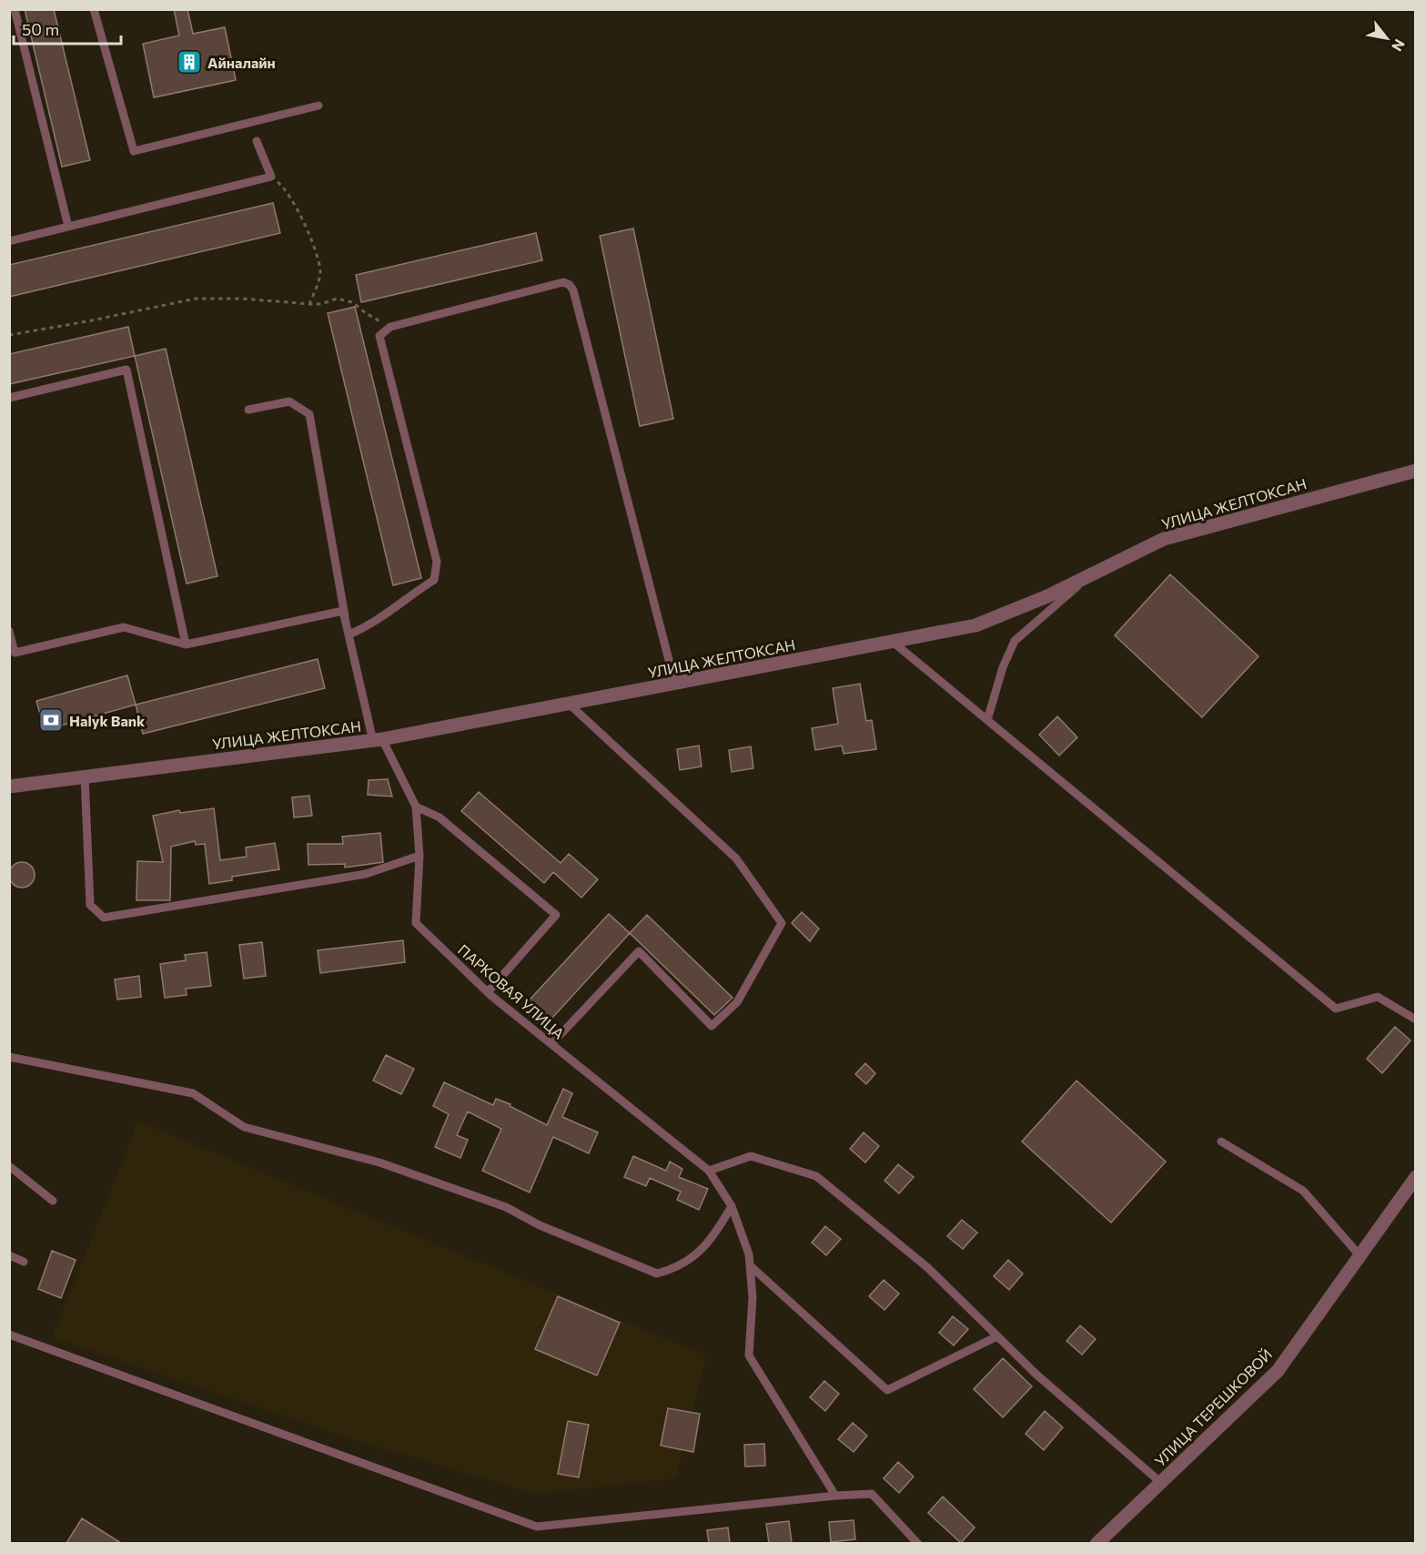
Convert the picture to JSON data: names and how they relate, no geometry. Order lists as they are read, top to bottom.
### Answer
{
  "streets": {
    "street": ["УЛИЦА ЖЕЛТОКСАН", "УЛИЦА ТЕРЕШКОВОЙ"],
    "lane": ["ПАРКОВАЯ УЛИЦА"]
  },
  "crossings": [
    ["УЛИЦА ЖЕЛТОКСАН", "ПАРКОВАЯ УЛИЦА"]
  ],
  "places": {
    "building": ["Айналайн"],
    "bank": ["Halyk Bank"]
  },
  "scale_bar": "50 m",
  "north": "bottom right"
}
